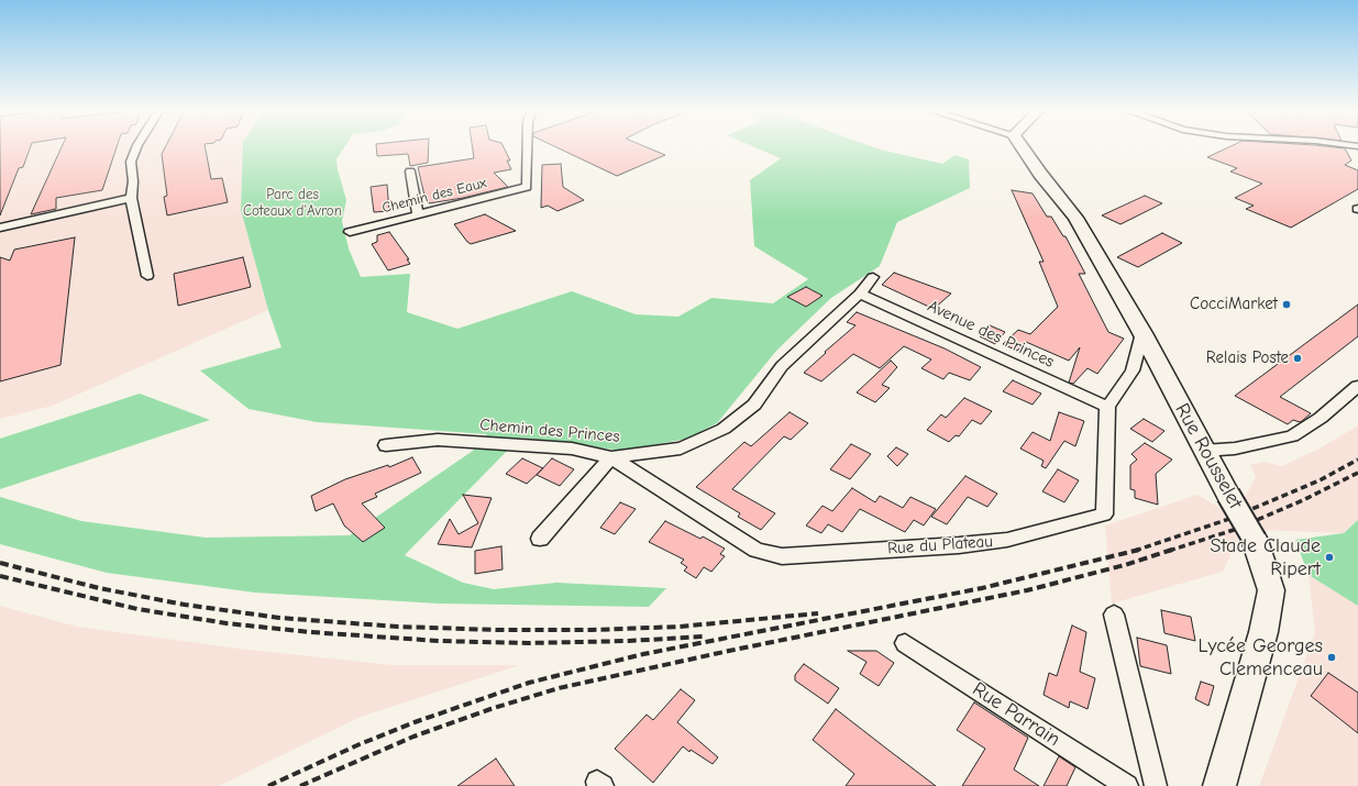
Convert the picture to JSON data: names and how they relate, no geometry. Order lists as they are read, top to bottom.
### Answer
{
  "streets": {
    "street": [
      "Chemin des Eaux",
      "Avenue des Princes",
      "Chemin des Princes",
      "Rue Rousselet",
      "Rue du Plateau",
      "Rue Parrain"
    ]
  },
  "crossings": [
    ["Avenue des Princes", "Chemin des Princes"],
    ["Avenue des Princes", "Rue du Plateau"],
    ["Chemin des Princes", "Rue du Plateau"]
  ],
  "parks": ["Parc des Coteaux d'Avron"],
  "places": [
    "CocciMarket",
    "Relais Poste",
    "Stade Claude Ripert",
    "Lycée Georges Clemenceau"
  ]
}
